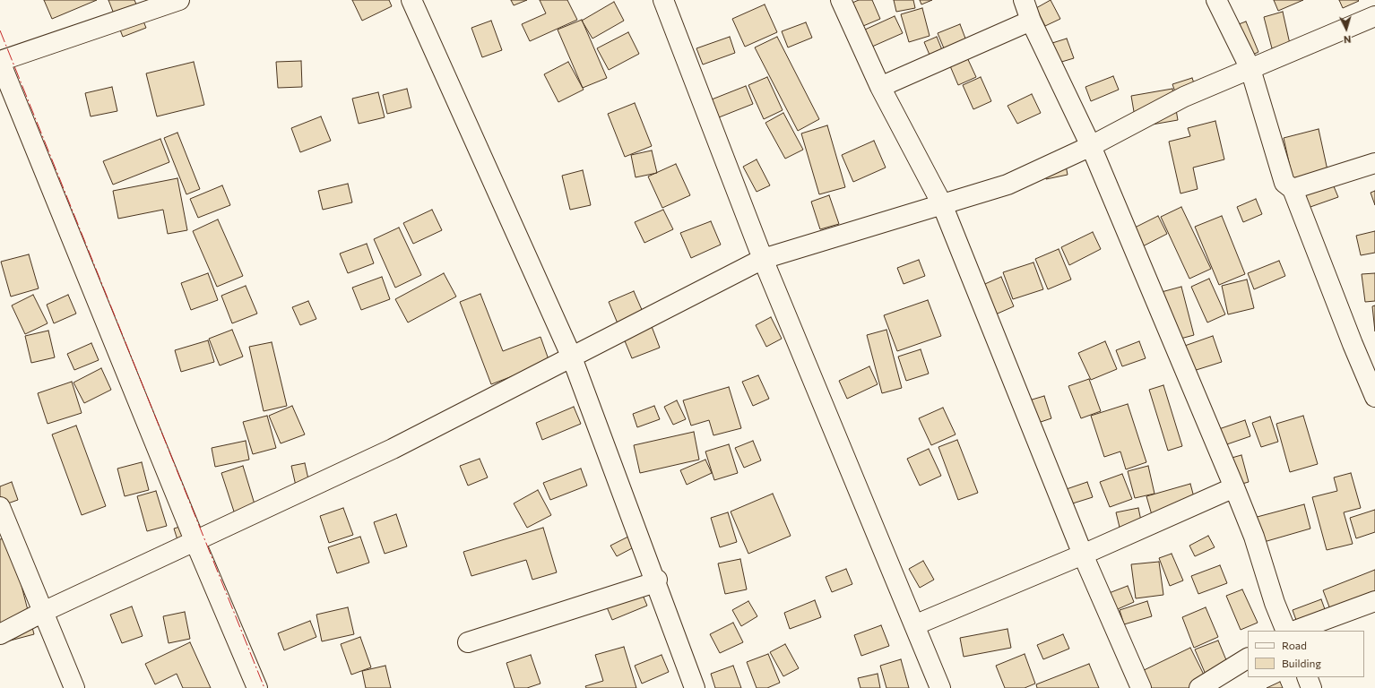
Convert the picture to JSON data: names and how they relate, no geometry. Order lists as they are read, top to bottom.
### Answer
{
  "legend": ["Road", "Building"],
  "north": "bottom"
}
